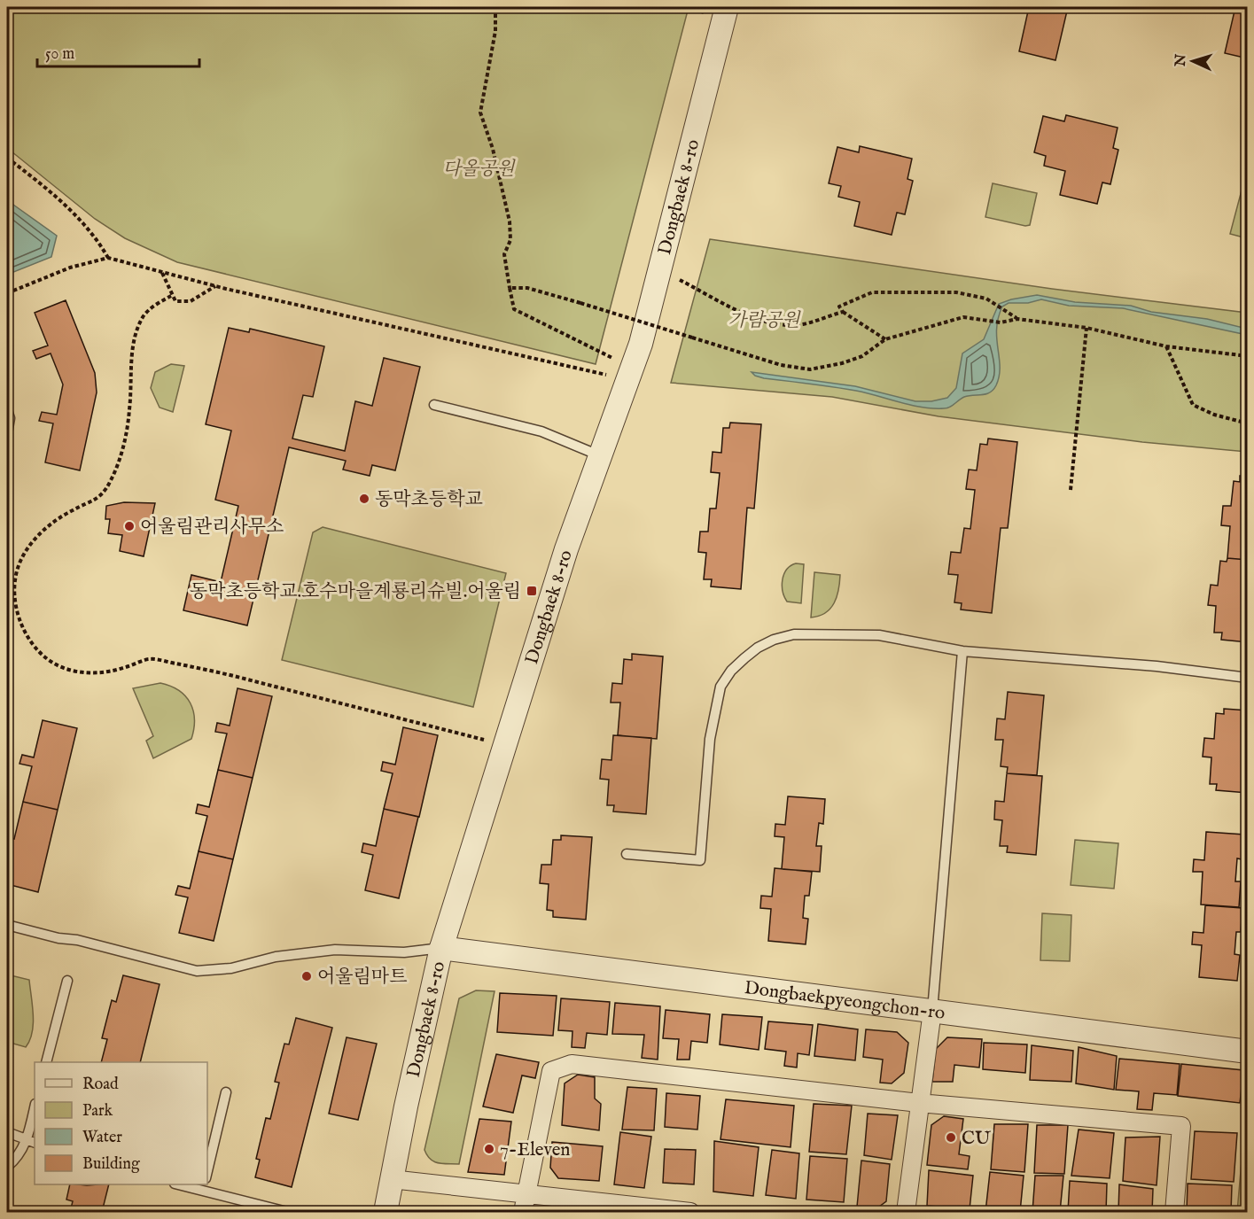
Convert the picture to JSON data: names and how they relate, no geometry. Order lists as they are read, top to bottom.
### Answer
{
  "streets": {
    "street": ["Dongbaek 8-ro", "Dongbaekpyeongchon-ro"]
  },
  "crossings": [
    ["Dongbaek 8-ro", "Dongbaekpyeongchon-ro"]
  ],
  "parks": ["다올공원", "가람공원"],
  "places": {
    "other": [
      "동막초등학교",
      "어울림관리사무소",
      "어울림마트",
      "CU",
      "7-Eleven"
    ],
    "transit": ["동막초등학교.호수마을계룡리슈빌.어울림"]
  },
  "legend": [
    "Road",
    "Park",
    "Water",
    "Building"
  ],
  "scale_bar": "50 m",
  "north": "left"
}
